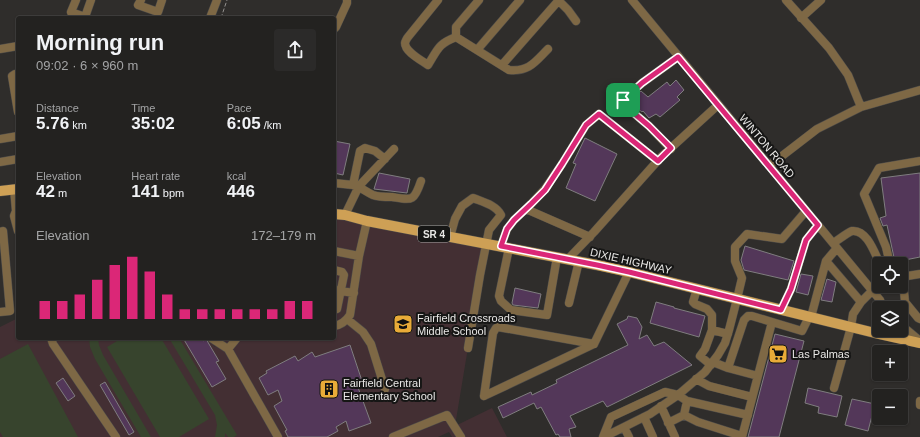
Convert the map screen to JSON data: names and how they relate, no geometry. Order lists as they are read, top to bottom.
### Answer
{
  "streets": {
    "main road": ["SR 4", "DIXIE HIGHWAY"],
    "street": ["WINTON ROAD"]
  },
  "places": {
    "school or university": ["Fairfield Crossroads Middle School"],
    "supermarket": ["Las Palmas"],
    "building": ["Fairfield Central Elementary School"]
  },
  "page": {
    "heading": ["Morning run", "09:02 · 6 × 960 m"],
    "stats": [
      ["Distance", "5.76 km"],
      ["Time", "35:02"],
      ["Pace", "6:05 /km"],
      ["Elevation", "42 m"],
      ["Heart rate", "141 bpm"],
      ["kcal", "446"]
    ],
    "chart": ["Elevation", "172–179 m"],
    "map_buttons": ["+", "−"]
  }
}
